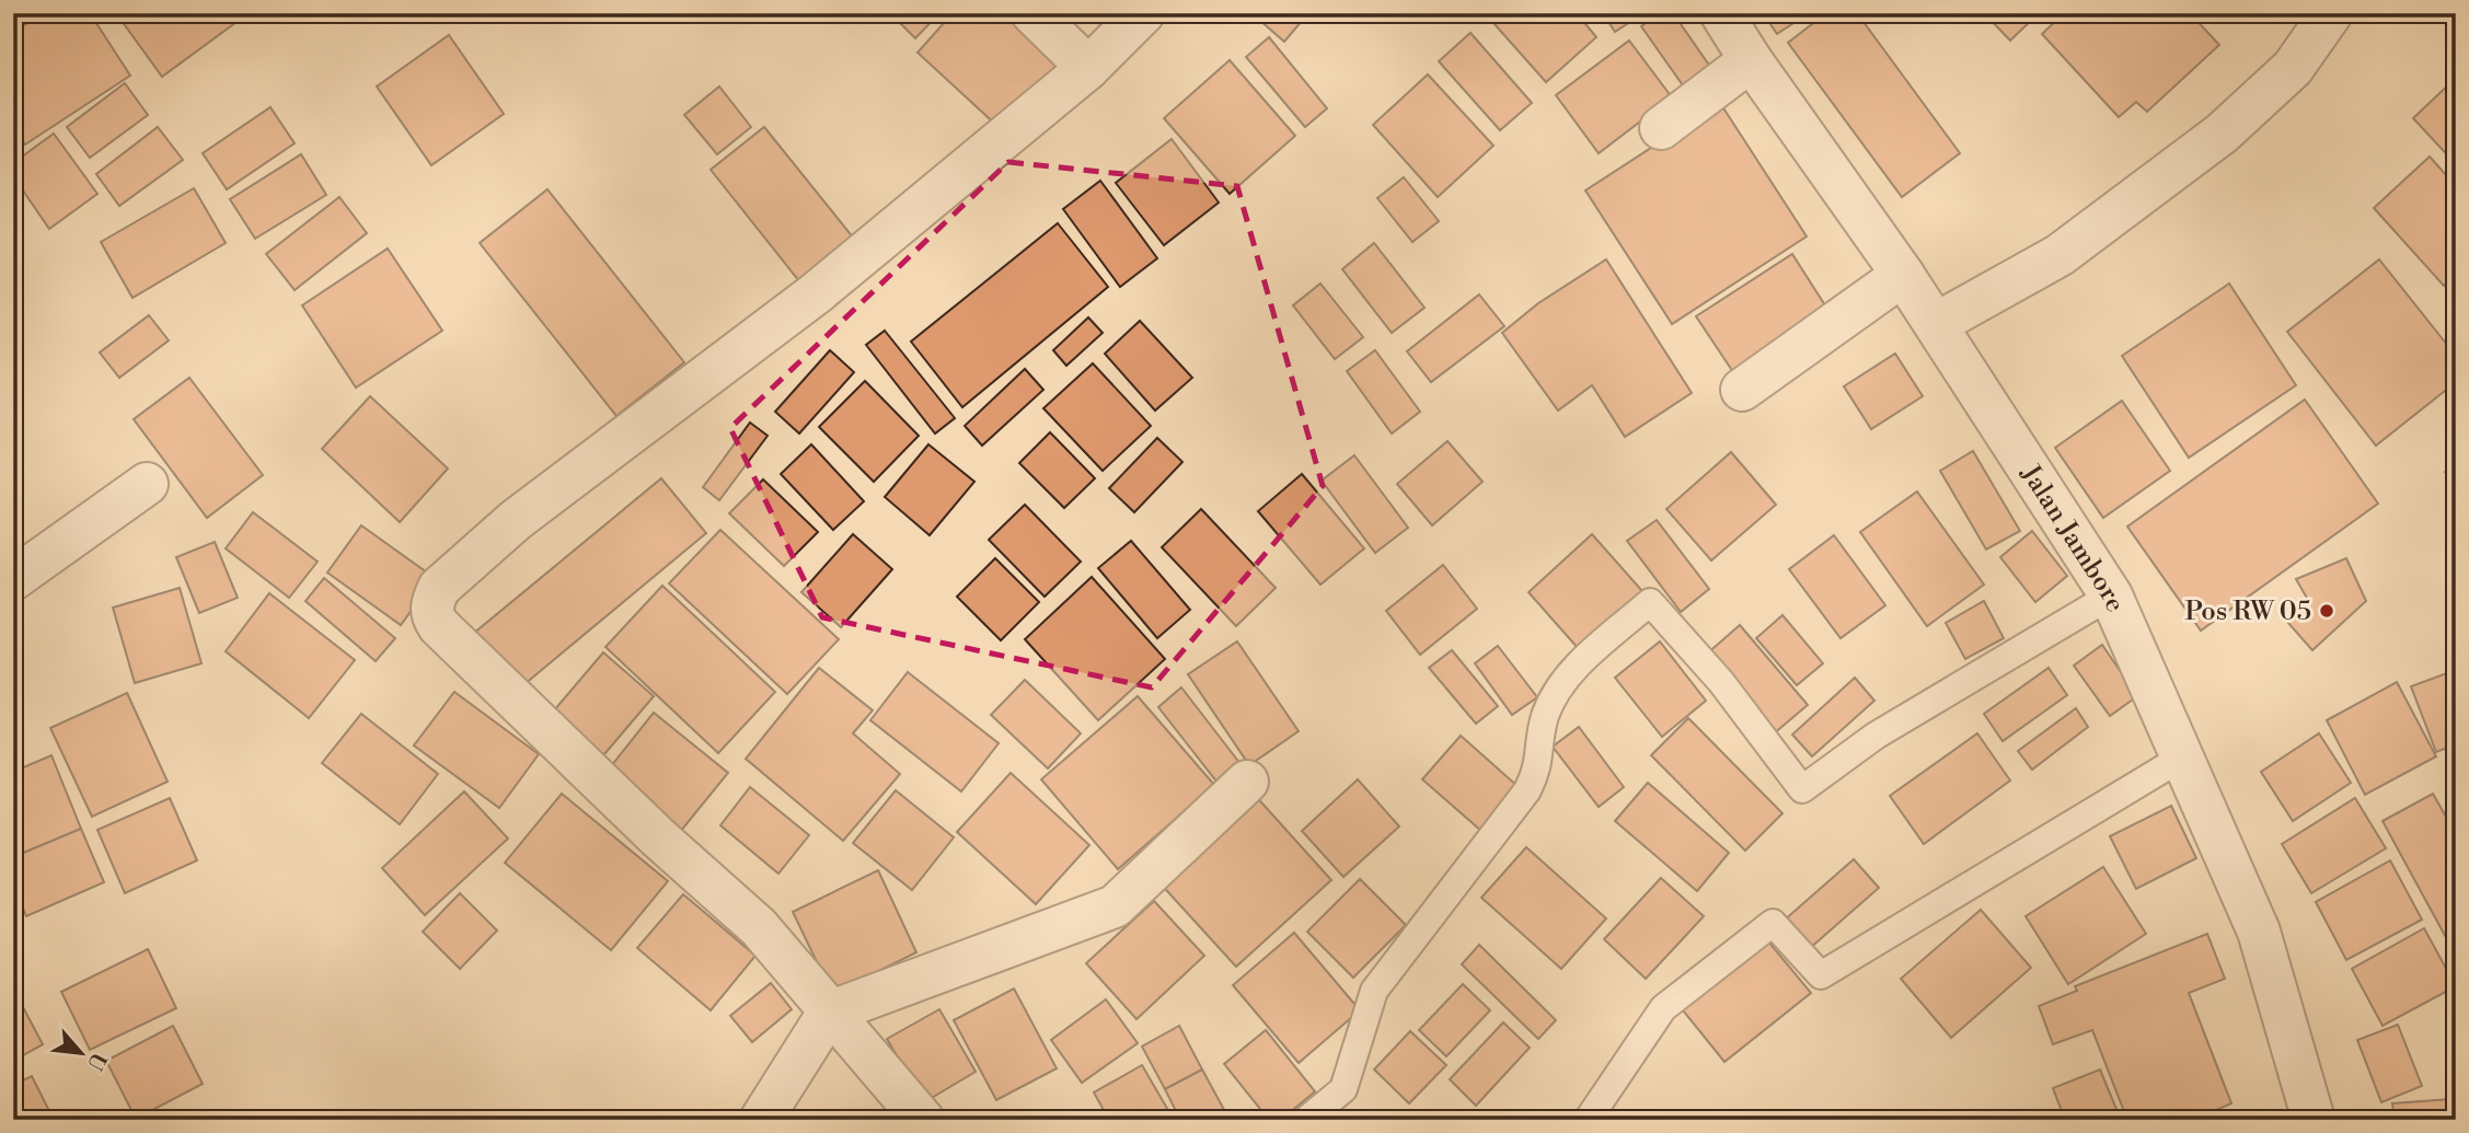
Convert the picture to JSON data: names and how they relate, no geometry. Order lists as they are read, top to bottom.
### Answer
{
  "streets": {
    "street": ["Jalan Jambore"]
  },
  "places": ["Pos RW 05"],
  "north": "bottom right"
}
